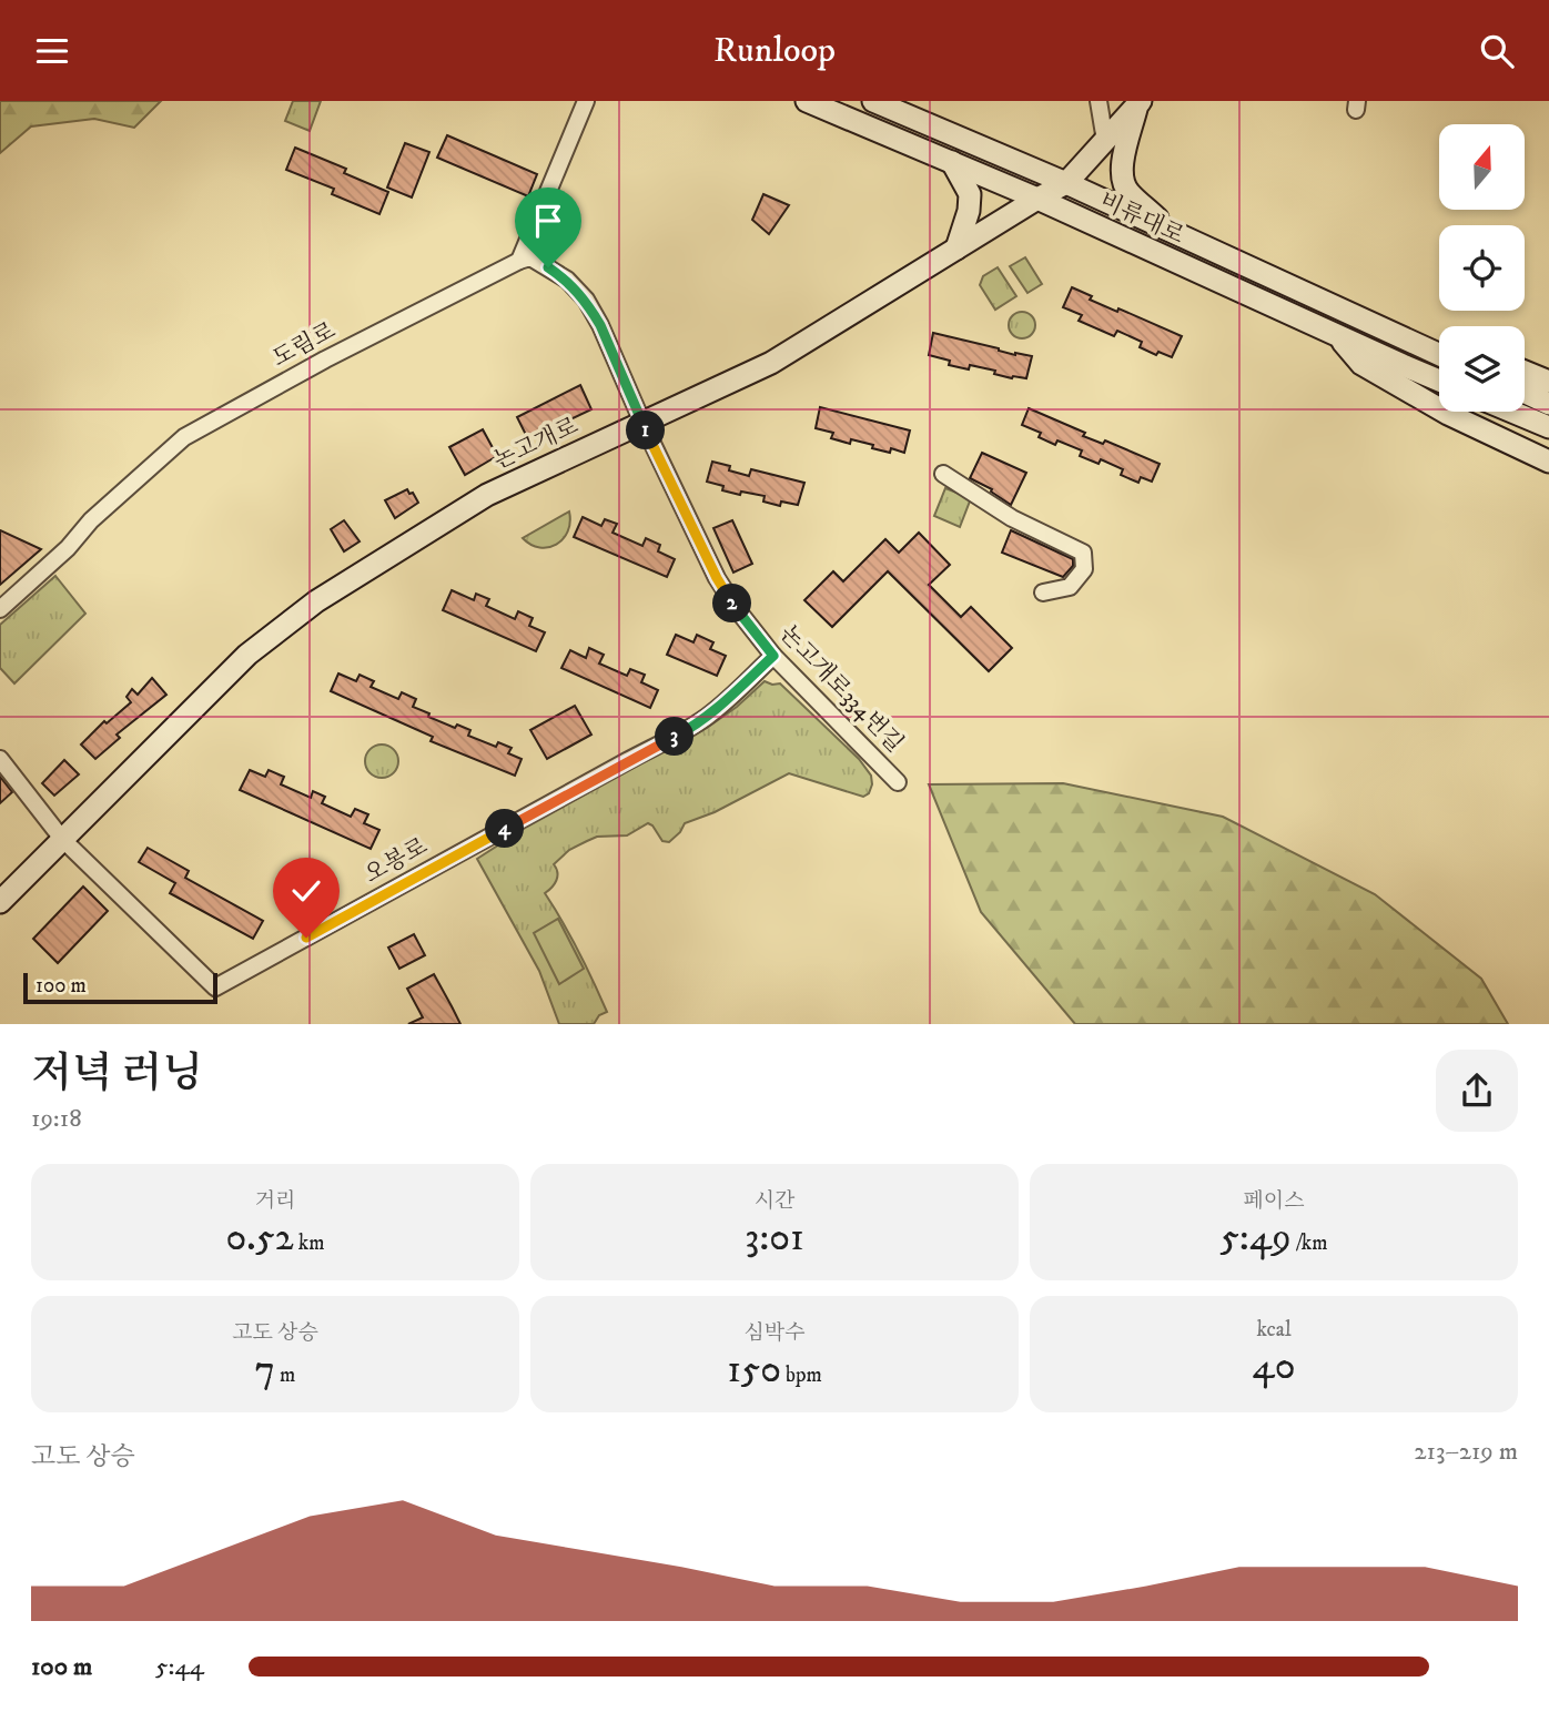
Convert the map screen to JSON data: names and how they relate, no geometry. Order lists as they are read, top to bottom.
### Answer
{
  "streets": {
    "main road": ["비류대로", "논고개로"],
    "street": ["도림로", "논고개로334번길", "오봉로"]
  },
  "crossings": [
    ["비류대로", "논고개로"],
    ["도림로", "논고개로334번길"],
    ["논고개로", "논고개로334번길"],
    ["논고개로", "오봉로"],
    ["논고개로334번길", "오봉로"]
  ],
  "scale_bar": "100 m",
  "north": "top",
  "page": {
    "header": "Runloop",
    "pins": [
      "1",
      "2",
      "3",
      "4"
    ],
    "scale": "100 m",
    "heading": ["저녁 러닝", "19:18"],
    "stats": [
      ["거리", "0.52 km"],
      ["시간", "3:01"],
      ["페이스", "5:49 /km"],
      ["고도 상승", "7 m"],
      ["심박수", "150 bpm"],
      ["kcal", "40"]
    ],
    "chart": ["고도 상승", "213–219 m"],
    "list": [
      {
        "name": "100 m",
        "note": "5:44"
      }
    ]
  }
}
